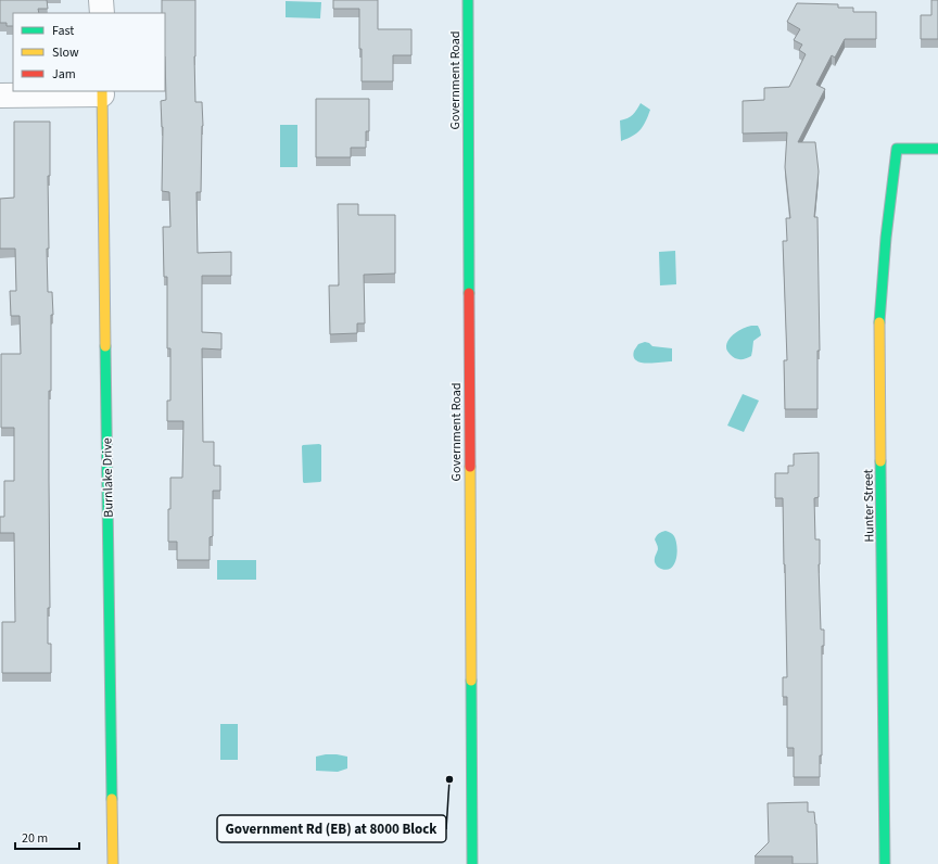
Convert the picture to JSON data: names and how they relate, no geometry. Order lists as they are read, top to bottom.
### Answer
{
  "streets": {
    "street": ["Government Road", "Burnlake Drive", "Hunter Street"]
  },
  "places": ["Government Rd (EB) at 8000 Block"],
  "legend": ["Fast", "Slow", "Jam"],
  "scale_bar": "20 m"
}
